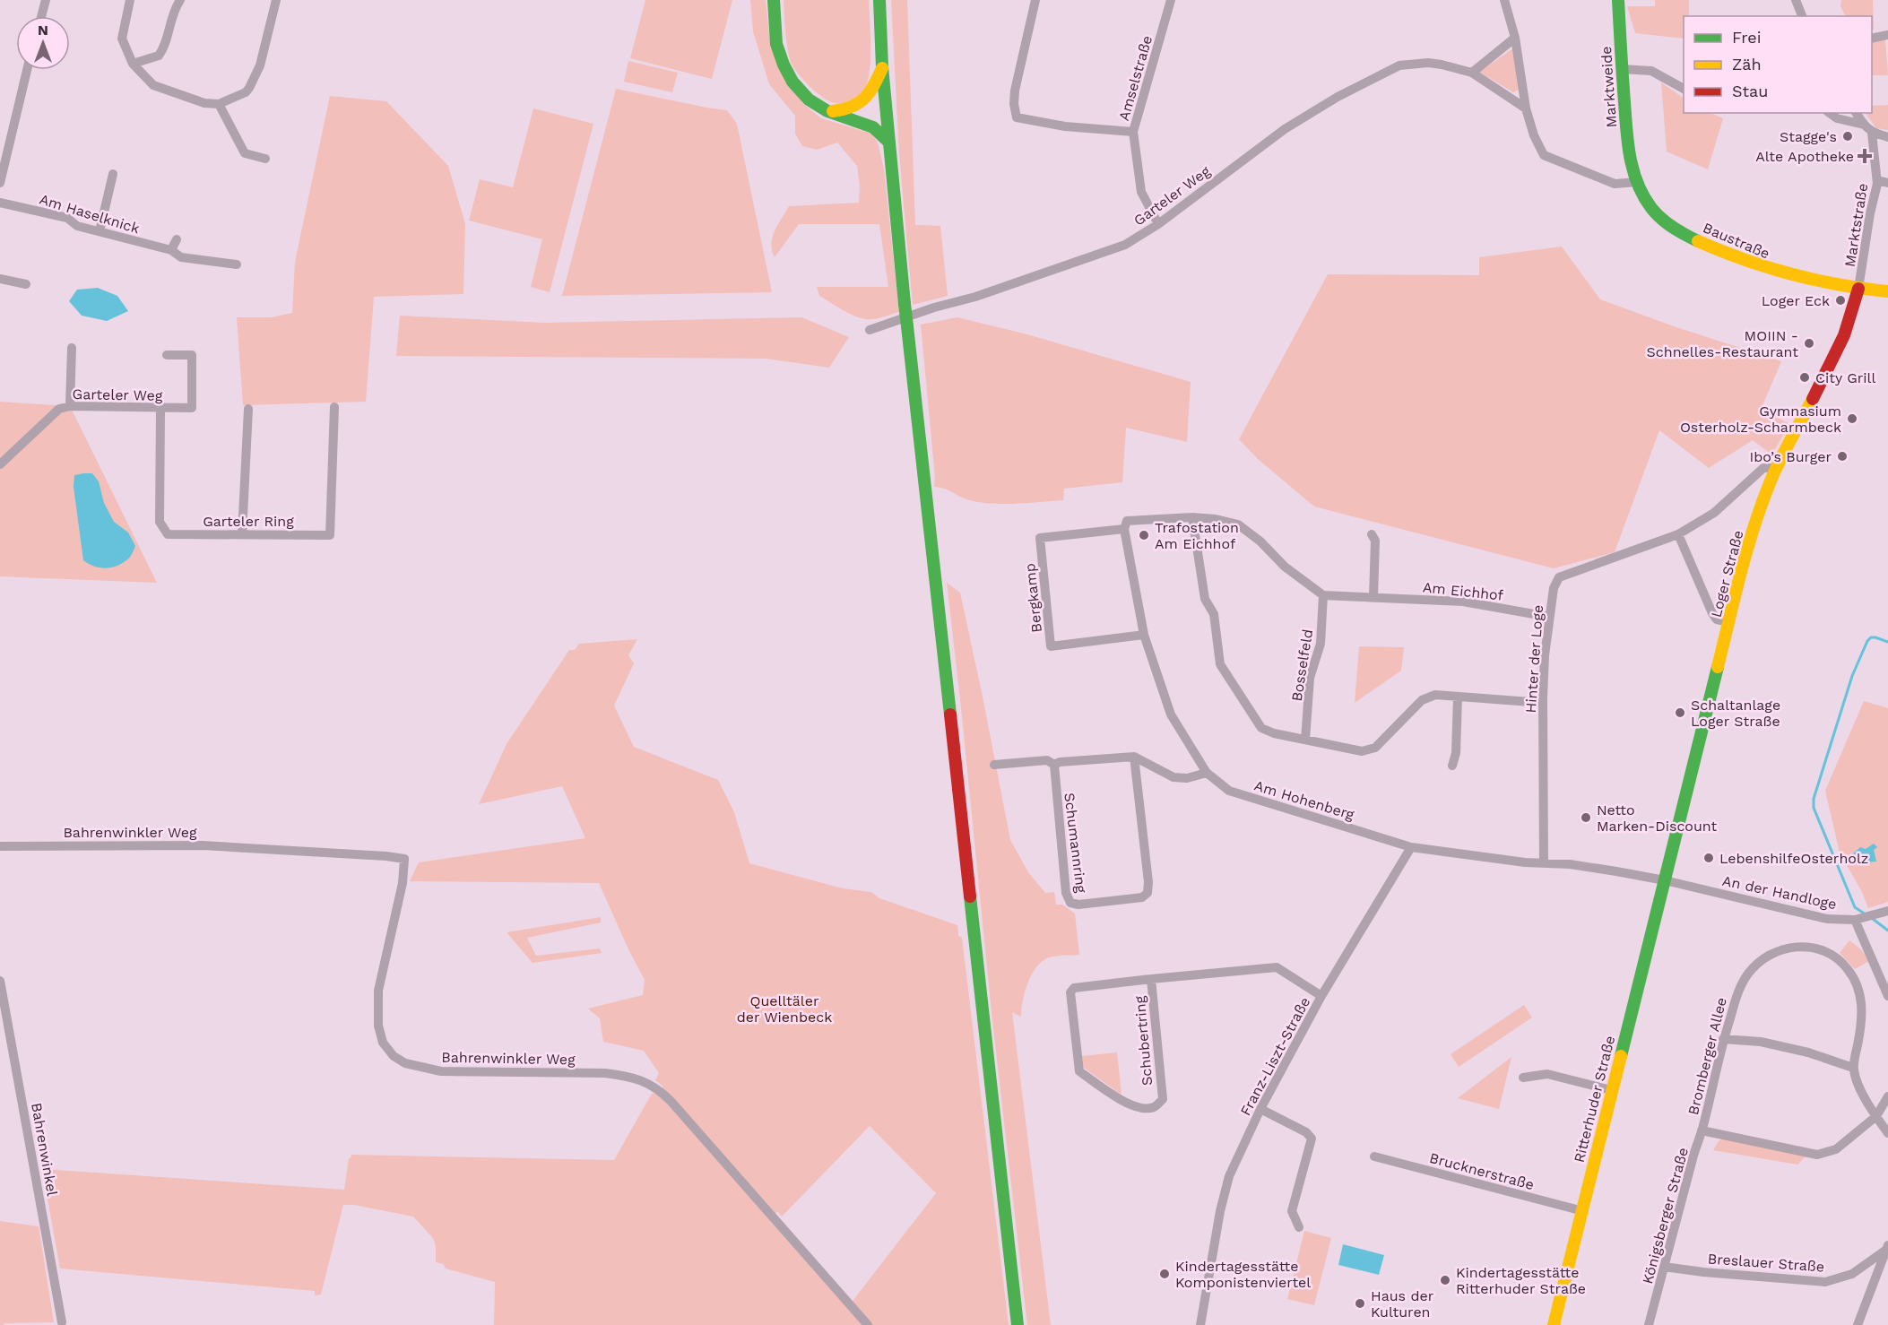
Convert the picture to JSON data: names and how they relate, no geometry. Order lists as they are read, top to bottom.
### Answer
{
  "streets": {
    "main road": [
      "Marktweide",
      "Baustraße",
      "Loger Straße",
      "Ritterhuder Straße"
    ],
    "street": [
      "Amselstraße",
      "Garteler Weg",
      "Am Haselknick",
      "Marktstraße",
      "Garteler Ring",
      "Am Eichhof",
      "Bergkamp",
      "Hinter der Loge",
      "Bosselfeld",
      "Am Hohenberg",
      "Bahrenwinkler Weg",
      "Schumannring",
      "An der Handloge",
      "Schubertring",
      "Franz-Liszt-Straße",
      "Bromberger Allee",
      "Bahrenwinkel",
      "Brucknerstraße",
      "Königsberger Straße",
      "Breslauer Straße"
    ]
  },
  "crossings": [
    ["Amselstraße", "Garteler Weg"],
    ["Marktweide", "Baustraße"],
    ["Garteler Weg", "Garteler Ring"],
    ["Marktstraße", "Baustraße"],
    ["Marktstraße", "Loger Straße"],
    ["Baustraße", "Loger Straße"],
    ["Loger Straße", "Hinter der Loge"],
    ["Loger Straße", "Am Hohenberg"],
    ["Loger Straße", "An der Handloge"],
    ["Loger Straße", "Ritterhuder Straße"],
    ["Am Eichhof", "Hinter der Loge"],
    ["Am Eichhof", "Bosselfeld"],
    ["Bergkamp", "Am Hohenberg"],
    ["Hinter der Loge", "Am Hohenberg"],
    ["Am Hohenberg", "An der Handloge"],
    ["Am Hohenberg", "Franz-Liszt-Straße"],
    ["Am Hohenberg", "Ritterhuder Straße"],
    ["An der Handloge", "Ritterhuder Straße"],
    ["Schubertring", "Franz-Liszt-Straße"],
    ["Bromberger Allee", "Königsberger Straße"],
    ["Ritterhuder Straße", "Brucknerstraße"],
    ["Königsberger Straße", "Breslauer Straße"]
  ],
  "parks": ["Quelltäler der Wienbeck"],
  "places": {
    "other": [
      "Stagge's",
      "Loger Eck",
      "MOIIN - Schnelles-Restaurant",
      "City Grill",
      "Gymnasium Osterholz-Scharmbeck",
      "Ibo’s Burger",
      "Trafostation Am Eichhof",
      "Schaltanlage Loger Straße",
      "Netto Marken-Discount",
      "LebenshilfeOsterholz",
      "Kindertagesstätte Komponistenviertel",
      "Kindertagesstätte Ritterhuder Straße",
      "Haus der Kulturen"
    ],
    "health": ["Alte Apotheke"]
  },
  "legend": ["Frei", "Zäh", "Stau"],
  "north": "top"
}
